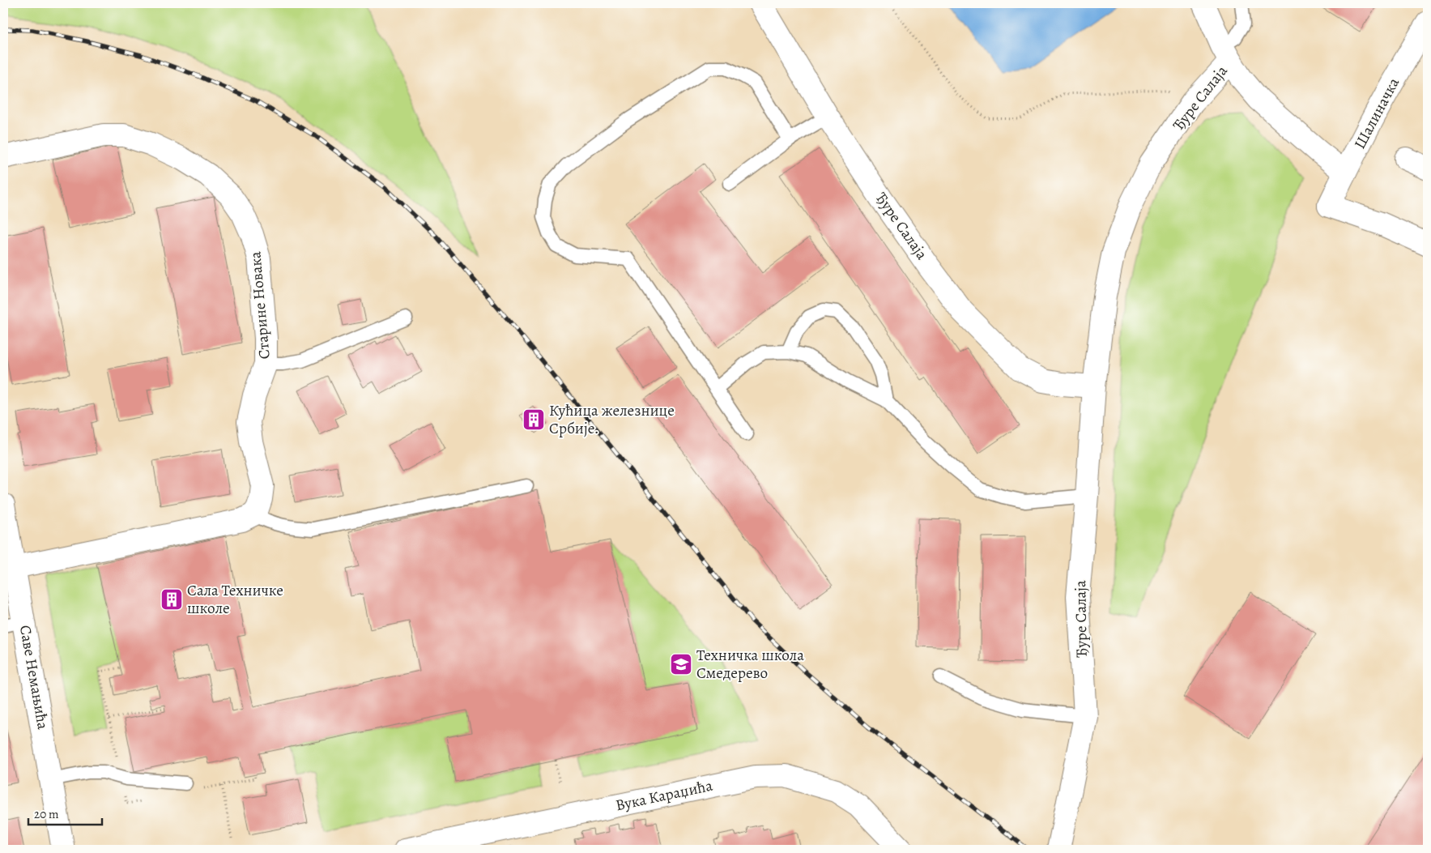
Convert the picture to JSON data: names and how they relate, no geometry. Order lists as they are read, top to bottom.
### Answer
{
  "streets": {
    "street": [
      "Ђуре Салаја",
      "Шалиначка",
      "Старине Новака",
      "Саве Немањића",
      "Вука Караџића"
    ]
  },
  "crossings": [
    ["Ђуре Салаја", "Шалиначка"]
  ],
  "places": {
    "building": ["Кућица железнице Србије.", "Сала Техничке школе"],
    "school or university": ["Техничка школа Смедерево"]
  },
  "scale_bar": "20 m"
}
